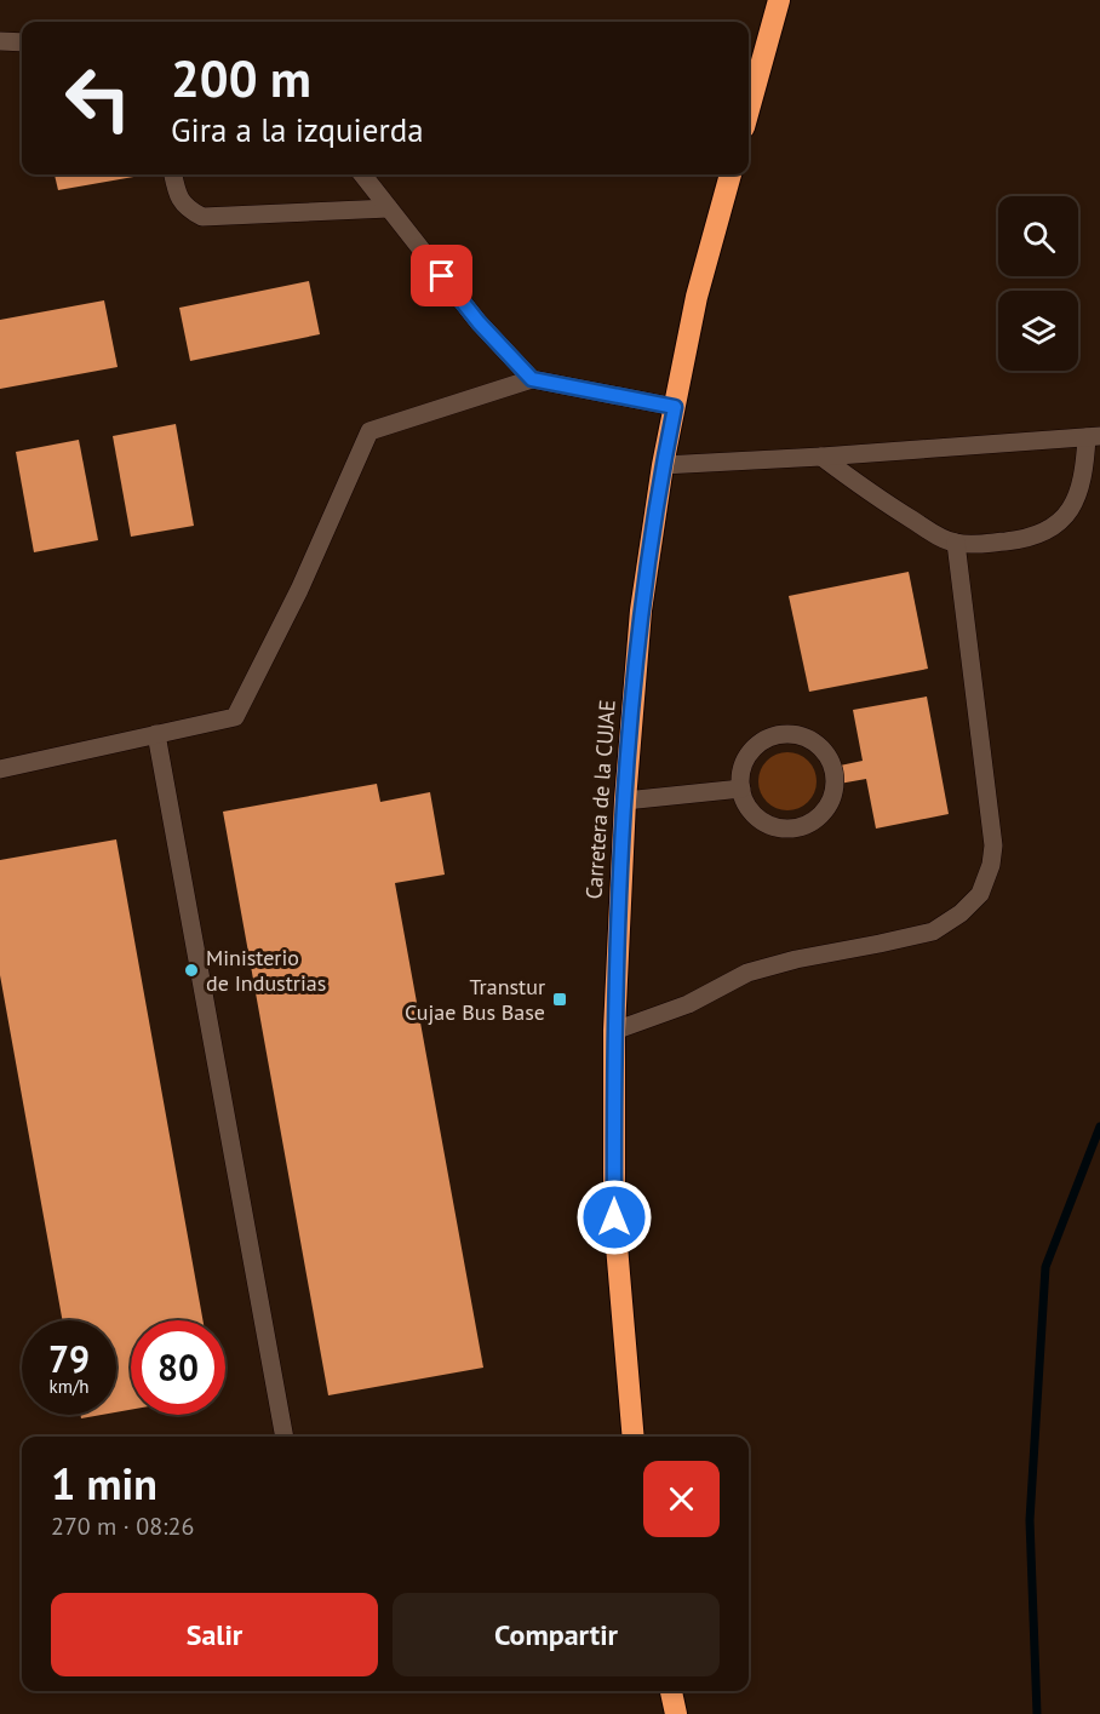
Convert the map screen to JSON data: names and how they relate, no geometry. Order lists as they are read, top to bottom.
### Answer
{
  "streets": {
    "highway": ["Carretera de la CUJAE"]
  },
  "places": {
    "other": ["Ministerio de Industrias"],
    "transit": ["Transtur Cujae Bus Base"]
  },
  "page": {
    "turn": ["200 m", "Gira a la izquierda"],
    "speed": "79 km/h",
    "limit": "80",
    "heading": ["1 min", "270 m · 08:26"],
    "buttons": ["Salir", "Compartir"]
  }
}
